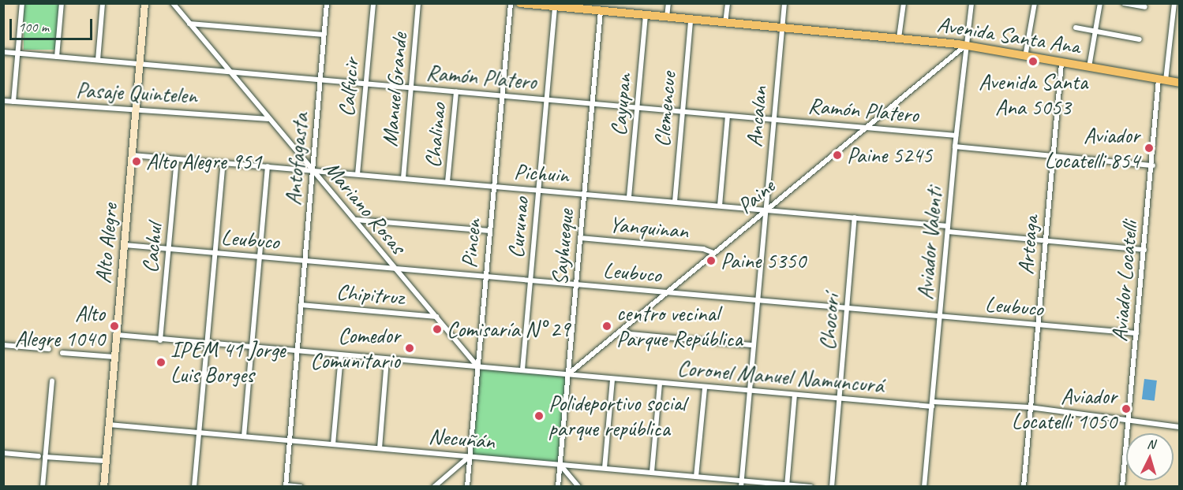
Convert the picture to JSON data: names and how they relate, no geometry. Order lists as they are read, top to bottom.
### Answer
{
  "streets": {
    "main road": ["Avenida Santa Ana", "Alto Alegre"],
    "street": [
      "Ramón Platero",
      "Calfucir",
      "Manuel Grande",
      "Pasaje Quintelen",
      "Cayupan",
      "Clemencue",
      "Ancalan",
      "Chalinao",
      "Antofagasta",
      "Pichuin",
      "Paine",
      "Mariano Rosas",
      "Curunao",
      "Yanquinan",
      "Leubuco",
      "Pincen",
      "Aviador Valenti",
      "Arteaga",
      "Sayhueque",
      "Cachul",
      "Aviador Locatelli",
      "Chipitruz",
      "Chocorí",
      "Coronel Manuel Namuncurá",
      "Necuñán"
    ]
  },
  "crossings": [
    ["Avenida Santa Ana", "Cayupan"],
    ["Avenida Santa Ana", "Clemencue"],
    ["Avenida Santa Ana", "Ancalan"],
    ["Avenida Santa Ana", "Paine"],
    ["Avenida Santa Ana", "Curunao"],
    ["Avenida Santa Ana", "Aviador Valenti"],
    ["Avenida Santa Ana", "Arteaga"],
    ["Avenida Santa Ana", "Sayhueque"],
    ["Avenida Santa Ana", "Aviador Locatelli"],
    ["Ramón Platero", "Calfucir"],
    ["Ramón Platero", "Manuel Grande"],
    ["Ramón Platero", "Cayupan"],
    ["Ramón Platero", "Clemencue"],
    ["Ramón Platero", "Ancalan"],
    ["Ramón Platero", "Chalinao"],
    ["Ramón Platero", "Antofagasta"],
    ["Ramón Platero", "Paine"],
    ["Ramón Platero", "Mariano Rosas"],
    ["Ramón Platero", "Curunao"],
    ["Ramón Platero", "Alto Alegre"],
    ["Ramón Platero", "Pincen"],
    ["Ramón Platero", "Aviador Valenti"],
    ["Ramón Platero", "Sayhueque"],
    ["Calfucir", "Pichuin"],
    ["Manuel Grande", "Pichuin"],
    ["Pasaje Quintelen", "Mariano Rosas"],
    ["Pasaje Quintelen", "Alto Alegre"],
    ["Cayupan", "Pichuin"],
    ["Clemencue", "Pichuin"],
    ["Ancalan", "Pichuin"],
    ["Ancalan", "Paine"],
    ["Ancalan", "Leubuco"],
    ["Ancalan", "Coronel Manuel Namuncurá"],
    ["Ancalan", "Necuñán"],
    ["Chalinao", "Pichuin"],
    ["Antofagasta", "Pichuin"],
    ["Antofagasta", "Mariano Rosas"],
    ["Antofagasta", "Leubuco"],
    ["Antofagasta", "Chipitruz"],
    ["Antofagasta", "Coronel Manuel Namuncurá"],
    ["Antofagasta", "Necuñán"],
    ["Pichuin", "Paine"],
    ["Pichuin", "Mariano Rosas"],
    ["Pichuin", "Curunao"],
    ["Pichuin", "Alto Alegre"],
    ["Pichuin", "Pincen"],
    ["Pichuin", "Aviador Valenti"],
    ["Pichuin", "Arteaga"],
    ["Pichuin", "Sayhueque"],
    ["Pichuin", "Cachul"],
    ["Pichuin", "Aviador Locatelli"],
    ["Pichuin", "Chocorí"],
    ["Paine", "Yanquinan"],
    ["Paine", "Leubuco"],
    ["Paine", "Aviador Valenti"],
    ["Paine", "Sayhueque"],
    ["Paine", "Coronel Manuel Namuncurá"],
    ["Mariano Rosas", "Leubuco"],
    ["Mariano Rosas", "Pincen"],
    ["Mariano Rosas", "Chipitruz"],
    ["Mariano Rosas", "Coronel Manuel Namuncurá"],
    ["Curunao", "Leubuco"],
    ["Curunao", "Coronel Manuel Namuncurá"],
    ["Yanquinan", "Sayhueque"],
    ["Leubuco", "Alto Alegre"],
    ["Leubuco", "Pincen"],
    ["Leubuco", "Aviador Valenti"],
    ["Leubuco", "Arteaga"],
    ["Leubuco", "Sayhueque"],
    ["Leubuco", "Cachul"],
    ["Leubuco", "Aviador Locatelli"],
    ["Leubuco", "Chocorí"],
    ["Alto Alegre", "Coronel Manuel Namuncurá"],
    ["Alto Alegre", "Necuñán"],
    ["Pincen", "Coronel Manuel Namuncurá"],
    ["Pincen", "Necuñán"],
    ["Aviador Valenti", "Coronel Manuel Namuncurá"],
    ["Arteaga", "Coronel Manuel Namuncurá"],
    ["Sayhueque", "Coronel Manuel Namuncurá"],
    ["Sayhueque", "Necuñán"],
    ["Cachul", "Coronel Manuel Namuncurá"],
    ["Aviador Locatelli", "Coronel Manuel Namuncurá"],
    ["Chocorí", "Coronel Manuel Namuncurá"]
  ],
  "places": [
    "Avenida Santa Ana 5053",
    "Aviador Locatelli 854",
    "Paine 5245",
    "Alto Alegre 951",
    "Paine 5350",
    "Alto Alegre 1040",
    "centro vecinal Parque República",
    "Comisaría N° 29",
    "Comedor Comunitario",
    "IPEM 41 Jorge Luis Borges",
    "Aviador Locatelli 1050",
    "Polideportivo social parque república"
  ],
  "scale_bar": "100 m",
  "north": "top"
}
